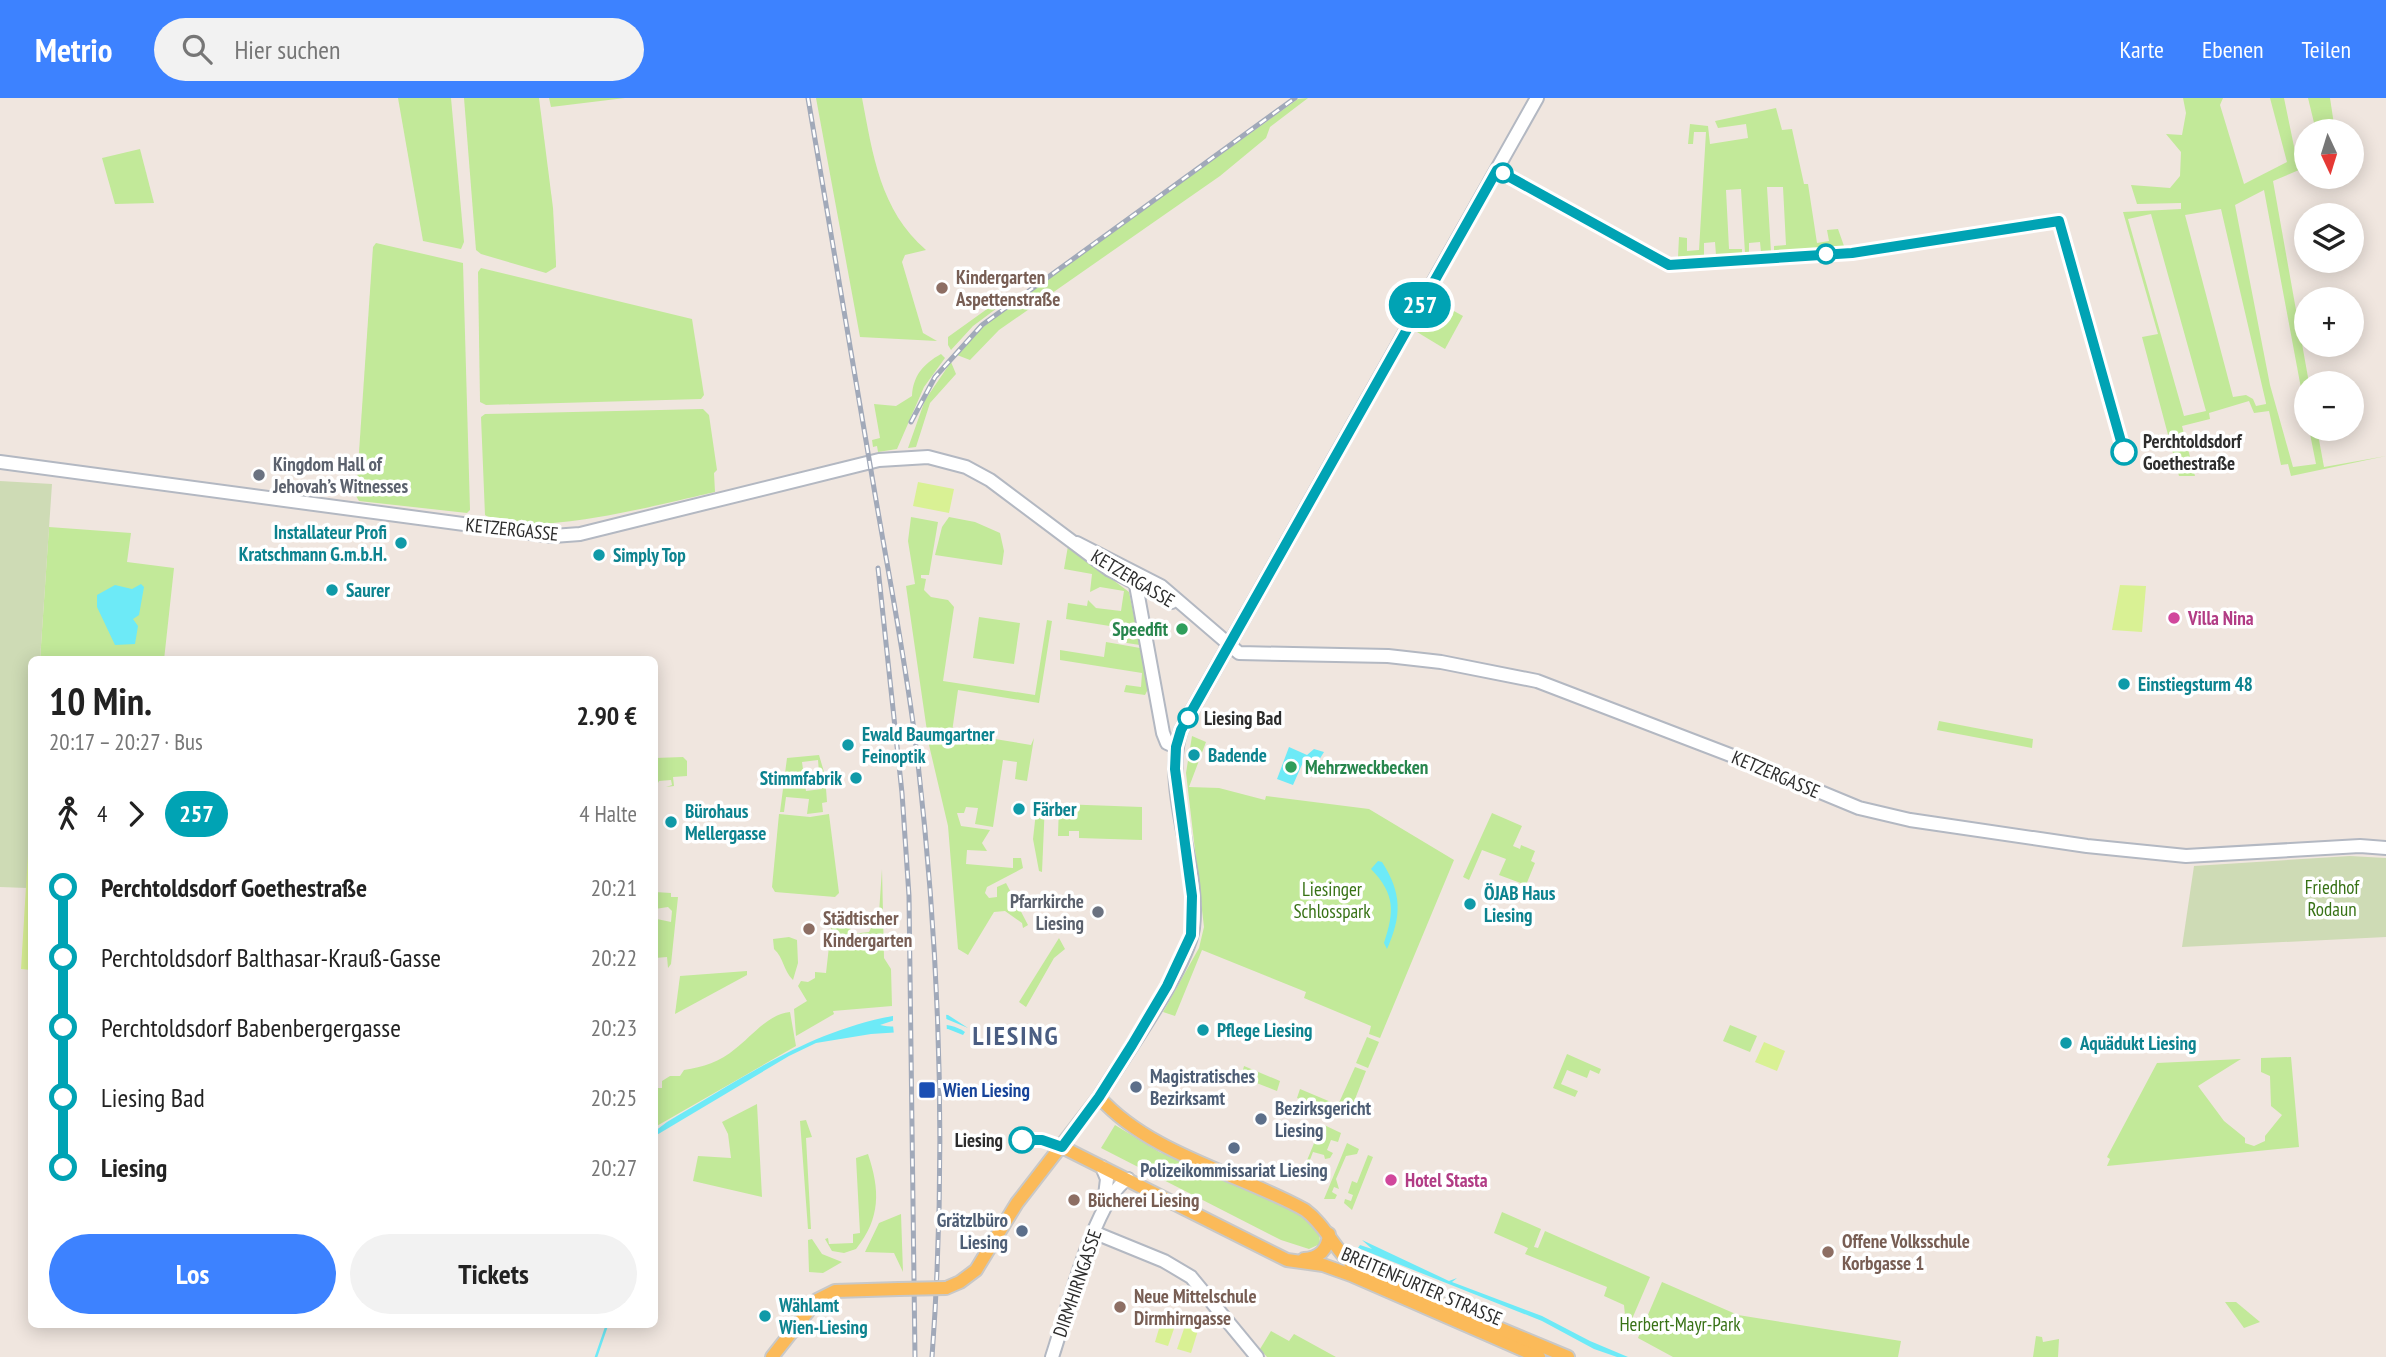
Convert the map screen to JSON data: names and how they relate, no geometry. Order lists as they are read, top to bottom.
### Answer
{
  "streets": {
    "main road": ["KETZERGASSE", "DIRMHIRNGASSE", "BREITENFURTER STRASSE"]
  },
  "districts": ["LIESING"],
  "parks": ["Friedhof Rodaun", "Liesinger Schlosspark", "Herbert-Mayr-Park"],
  "places": {
    "other": [
      "Kindergarten Aspettenstraße",
      "Perchtoldsdorf Goethestraße",
      "Kingdom Hall of Jehovah’s Witnesses",
      "Installateur Profi Kratschmann G.m.b.H.",
      "Simply Top",
      "Saurer",
      "Villa Nina",
      "Speedfit",
      "Einstiegsturm 48",
      "Liesing Bad",
      "Ewald Baumgartner Feinoptik",
      "Badende",
      "Mehrzweckbecken",
      "Stimmfabrik",
      "Färber",
      "Bürohaus Mellergasse",
      "ÖJAB Haus Liesing",
      "Pfarrkirche Liesing",
      "Städtischer Kindergarten",
      "Pflege Liesing",
      "Aquädukt Liesing",
      "Magistratisches Bezirksamt",
      "Bezirksgericht Liesing",
      "Liesing",
      "Polizeikommissariat Liesing",
      "Hotel Stasta",
      "Bücherei Liesing",
      "Grätzlbüro Liesing",
      "Offene Volksschule Korbgasse 1",
      "Neue Mittelschule Dirmhirngasse",
      "Wählamt Wien-Liesing"
    ],
    "transit": ["Wien Liesing"]
  },
  "lines": ["bus line 257"],
  "north": "bottom",
  "page": {
    "header": "Metrio",
    "search": "Hier suchen",
    "nav": ["Karte", "Ebenen", "Teilen"],
    "on_map": "257",
    "map_buttons": ["+", "−"],
    "heading": ["10 Min.", "20:17 – 20:27 · Bus", "2.90 €"],
    "legs": ["4", "257", "4 Halte"],
    "list": [
      {
        "name": "Perchtoldsdorf Goethestraße",
        "value": "20:21"
      },
      {
        "name": "Perchtoldsdorf Balthasar-Krauß-Gasse",
        "value": "20:22"
      },
      {
        "name": "Perchtoldsdorf Babenbergergasse",
        "value": "20:23"
      },
      {
        "name": "Liesing Bad",
        "value": "20:25"
      },
      {
        "name": "Liesing",
        "value": "20:27"
      }
    ],
    "buttons": ["Los", "Tickets"]
  }
}
